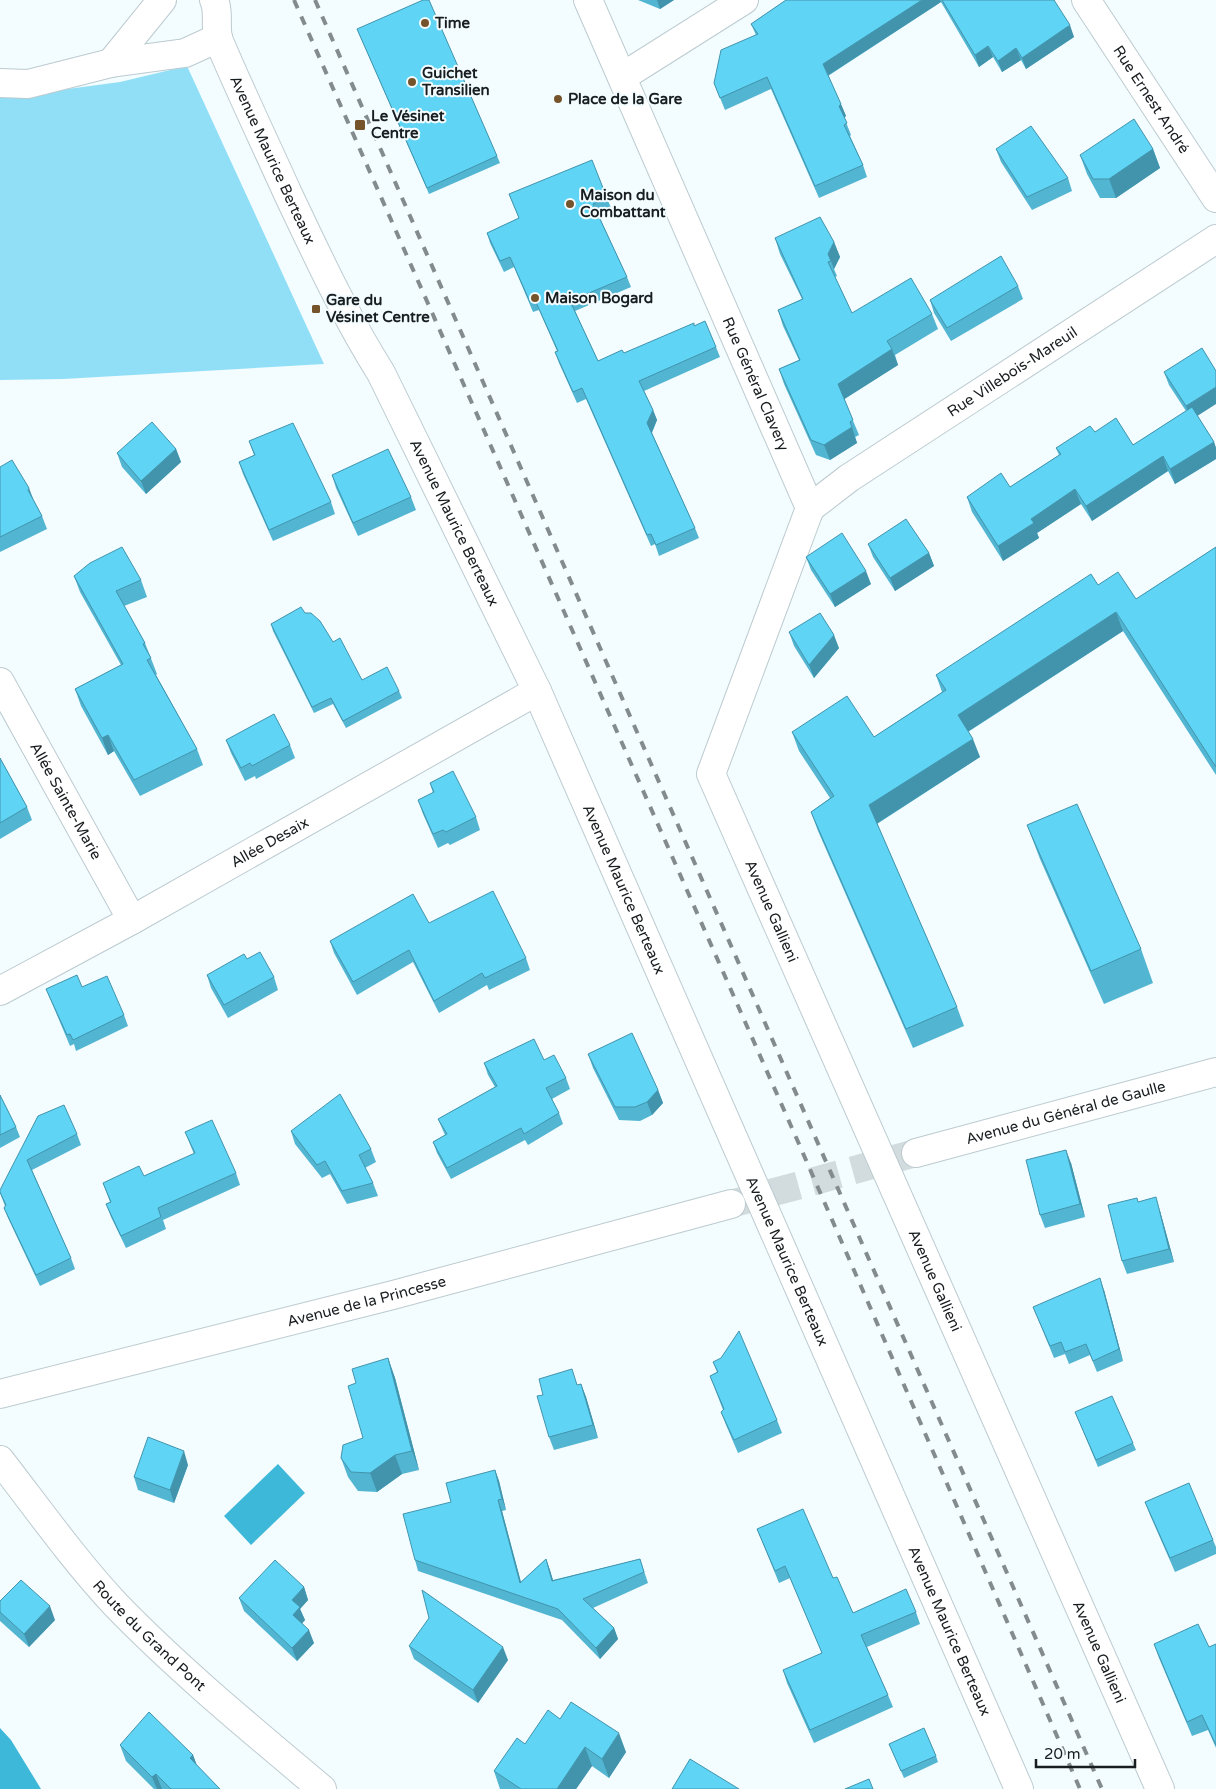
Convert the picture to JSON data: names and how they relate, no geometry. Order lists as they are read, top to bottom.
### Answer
{
  "streets": {
    "street": [
      "Rue Ernest André",
      "Avenue Maurice Berteaux",
      "Rue Villebois-Mareuil",
      "Rue Général Clavery",
      "Allée Sainte-Marie",
      "Allée Desaix",
      "Avenue Gallieni",
      "Avenue du Général de Gaulle",
      "Avenue de la Princesse",
      "Route du Grand Pont"
    ]
  },
  "crossings": [
    ["Avenue Maurice Berteaux", "Allée Desaix"],
    ["Rue Villebois-Mareuil", "Rue Général Clavery"],
    ["Rue Villebois-Mareuil", "Avenue Gallieni"],
    ["Rue Général Clavery", "Avenue Gallieni"],
    ["Allée Sainte-Marie", "Allée Desaix"]
  ],
  "places": {
    "other": [
      "Time",
      "Guichet Transilien",
      "Place de la Gare",
      "Maison du Combattant",
      "Maison Bogard"
    ],
    "transit": ["Le Vésinet Centre", "Gare du Vésinet Centre"]
  },
  "scale_bar": "20 m"
}
